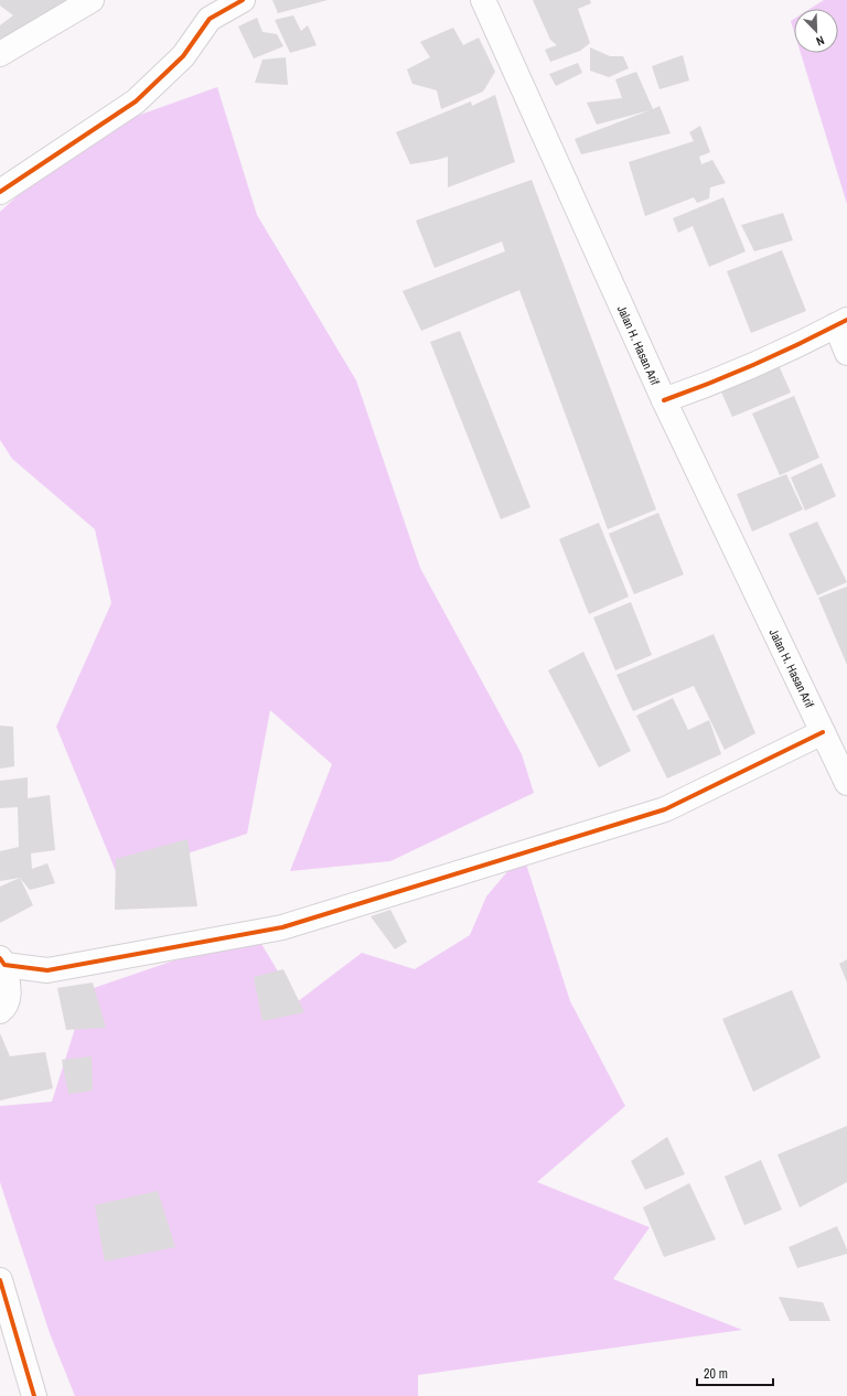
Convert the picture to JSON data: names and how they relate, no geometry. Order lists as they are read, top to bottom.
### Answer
{
  "streets": {
    "street": ["Jalan H. Hasan Arif"]
  },
  "scale_bar": "20 m",
  "north": "bottom right"
}
